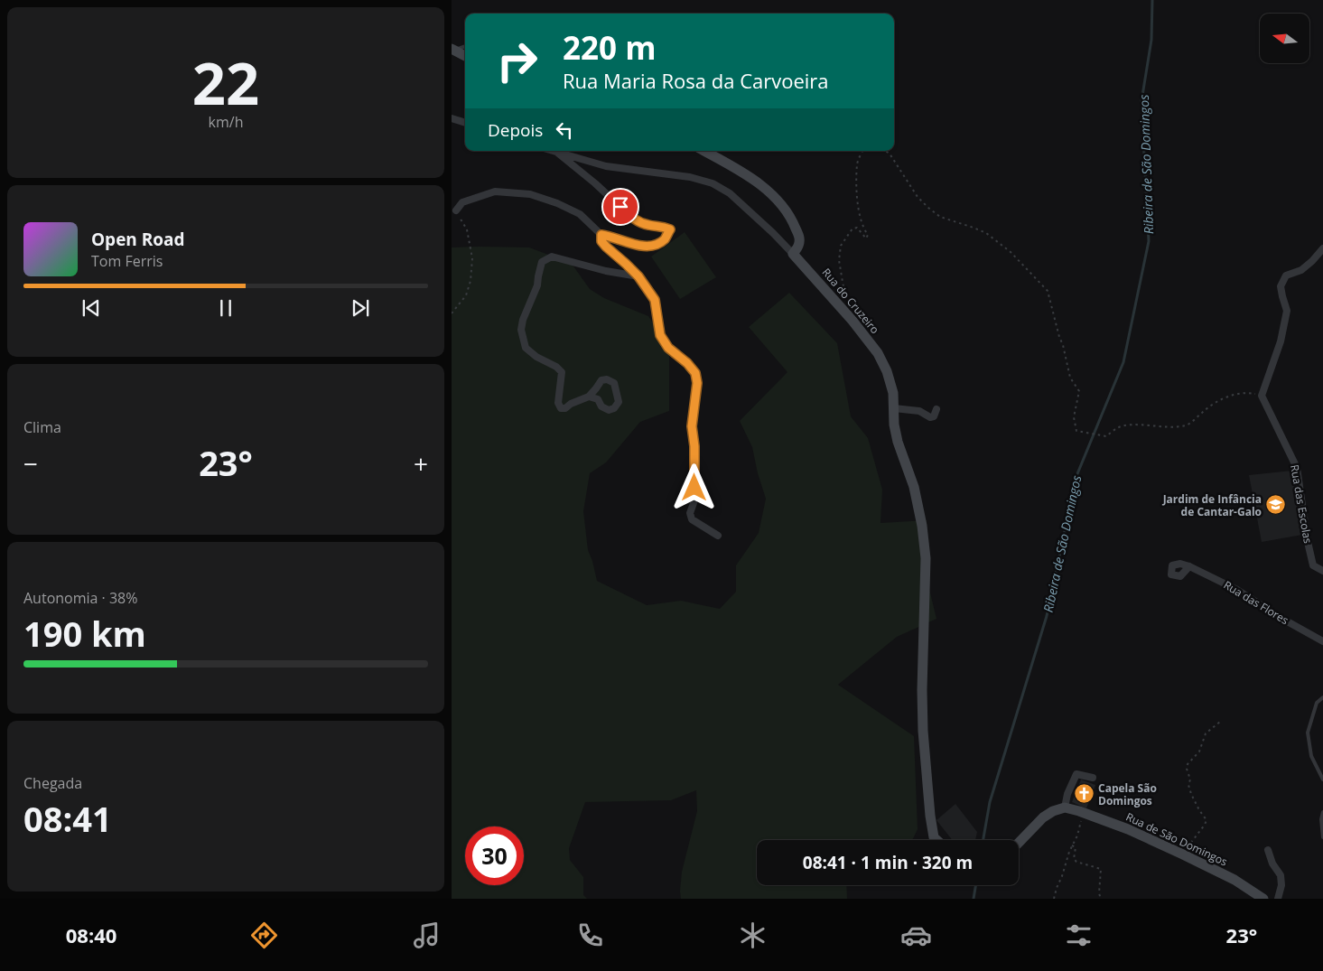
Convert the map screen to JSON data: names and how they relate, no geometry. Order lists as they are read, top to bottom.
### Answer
{
  "streets": {
    "street": [
      "Rua do Cruzeiro",
      "Rua das Escolas",
      "Rua das Flores",
      "Rua de São Domingos"
    ]
  },
  "water": ["Ribeira de São Domingos"],
  "places": {
    "school or university": ["Jardim de Infância de Cantar-Galo"],
    "church": ["Capela São Domingos"]
  },
  "north": "left",
  "page": {
    "tile": [
      ["22", "km/h"],
      "Clima",
      ["Autonomia · 38%", "190 km"],
      ["Chegada", "08:41"]
    ],
    "turn": ["220 m", "Rua Maria Rosa da Carvoeira"],
    "then": "Depois",
    "song": ["Open Road", "Tom Ferris"],
    "heat": ["−", "23°", "+"],
    "limit": "30",
    "trip": "08:41 · 1 min · 320 m",
    "tabs": ["08:40", "23°"]
  }
}
